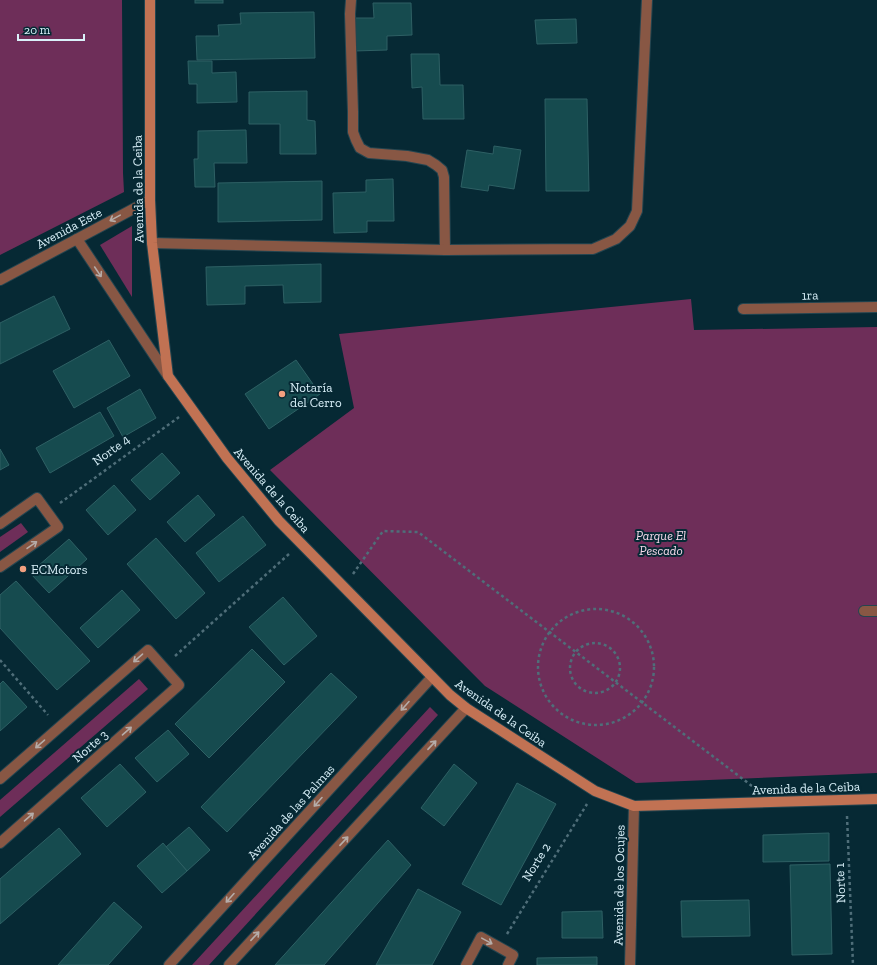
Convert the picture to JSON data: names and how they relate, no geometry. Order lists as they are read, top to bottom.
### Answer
{
  "streets": {
    "street": [
      "Avenida de la Ceiba",
      "Avenida Este",
      "1ra",
      "Norte 3",
      "Avenida de las Palmas",
      "Avenida de los Ocujes"
    ],
    "path": ["Norte 4", "Norte 2", "Norte 1"]
  },
  "crossings": [
    ["Avenida de la Ceiba", "Avenida Este"],
    ["Avenida de la Ceiba", "Norte 4"],
    ["Avenida de la Ceiba", "Avenida de las Palmas"],
    ["Avenida de la Ceiba", "Norte 2"],
    ["Avenida de la Ceiba", "Norte 1"],
    ["Avenida de la Ceiba", "Avenida de los Ocujes"]
  ],
  "one_way": ["Avenida Este"],
  "parks": ["Parque El Pescado"],
  "places": ["Notaría del Cerro", "ECMotors"],
  "scale_bar": "20 m"
}
